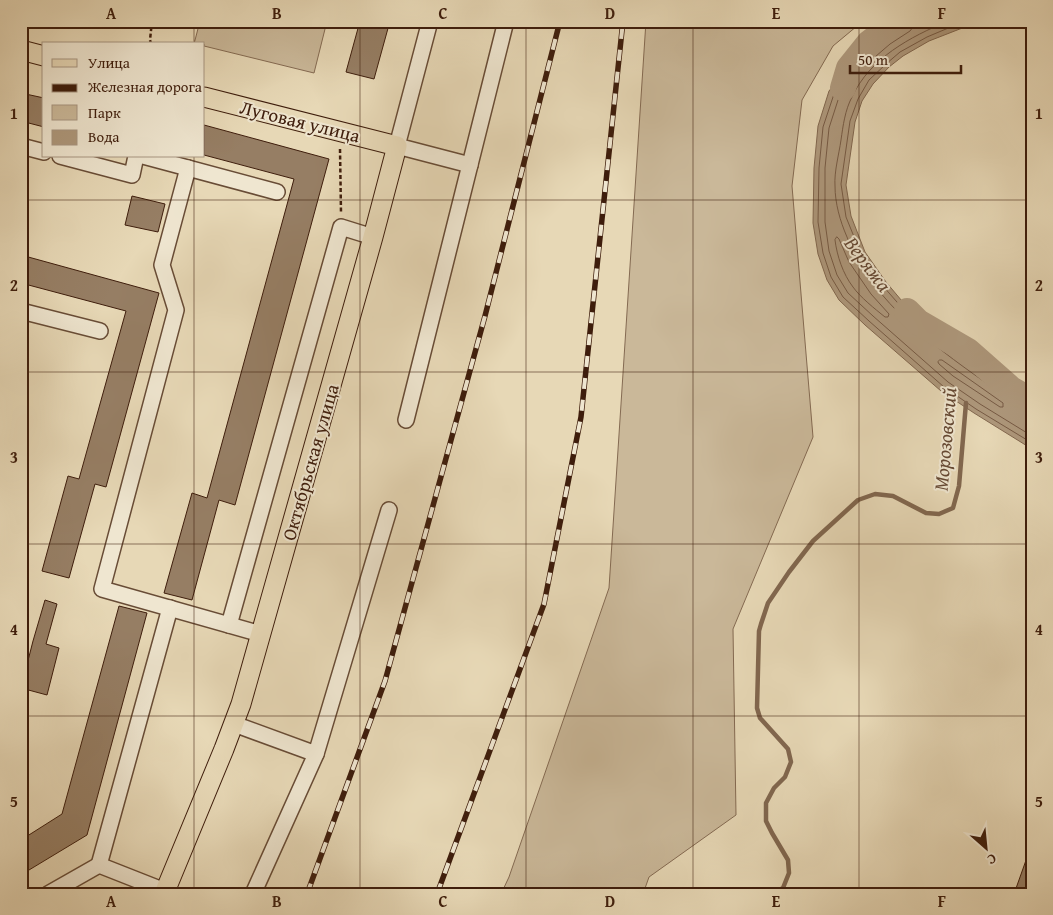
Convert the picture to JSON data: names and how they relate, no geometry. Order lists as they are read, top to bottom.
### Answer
{
  "streets": {
    "main road": ["Луговая улица", "Октябрьская улица"]
  },
  "crossings": [
    ["Луговая улица", "Октябрьская улица"]
  ],
  "water": ["Веряжа", "Морозовский"],
  "legend": [
    "Улица",
    "Железная дорога",
    "Парк",
    "Вода"
  ],
  "scale_bar": "50 m",
  "north": "bottom right",
  "grid": {
    "columns": [
      "A",
      "B",
      "C",
      "D",
      "E",
      "F"
    ],
    "rows": [
      "1",
      "2",
      "3",
      "4",
      "5"
    ]
  }
}
